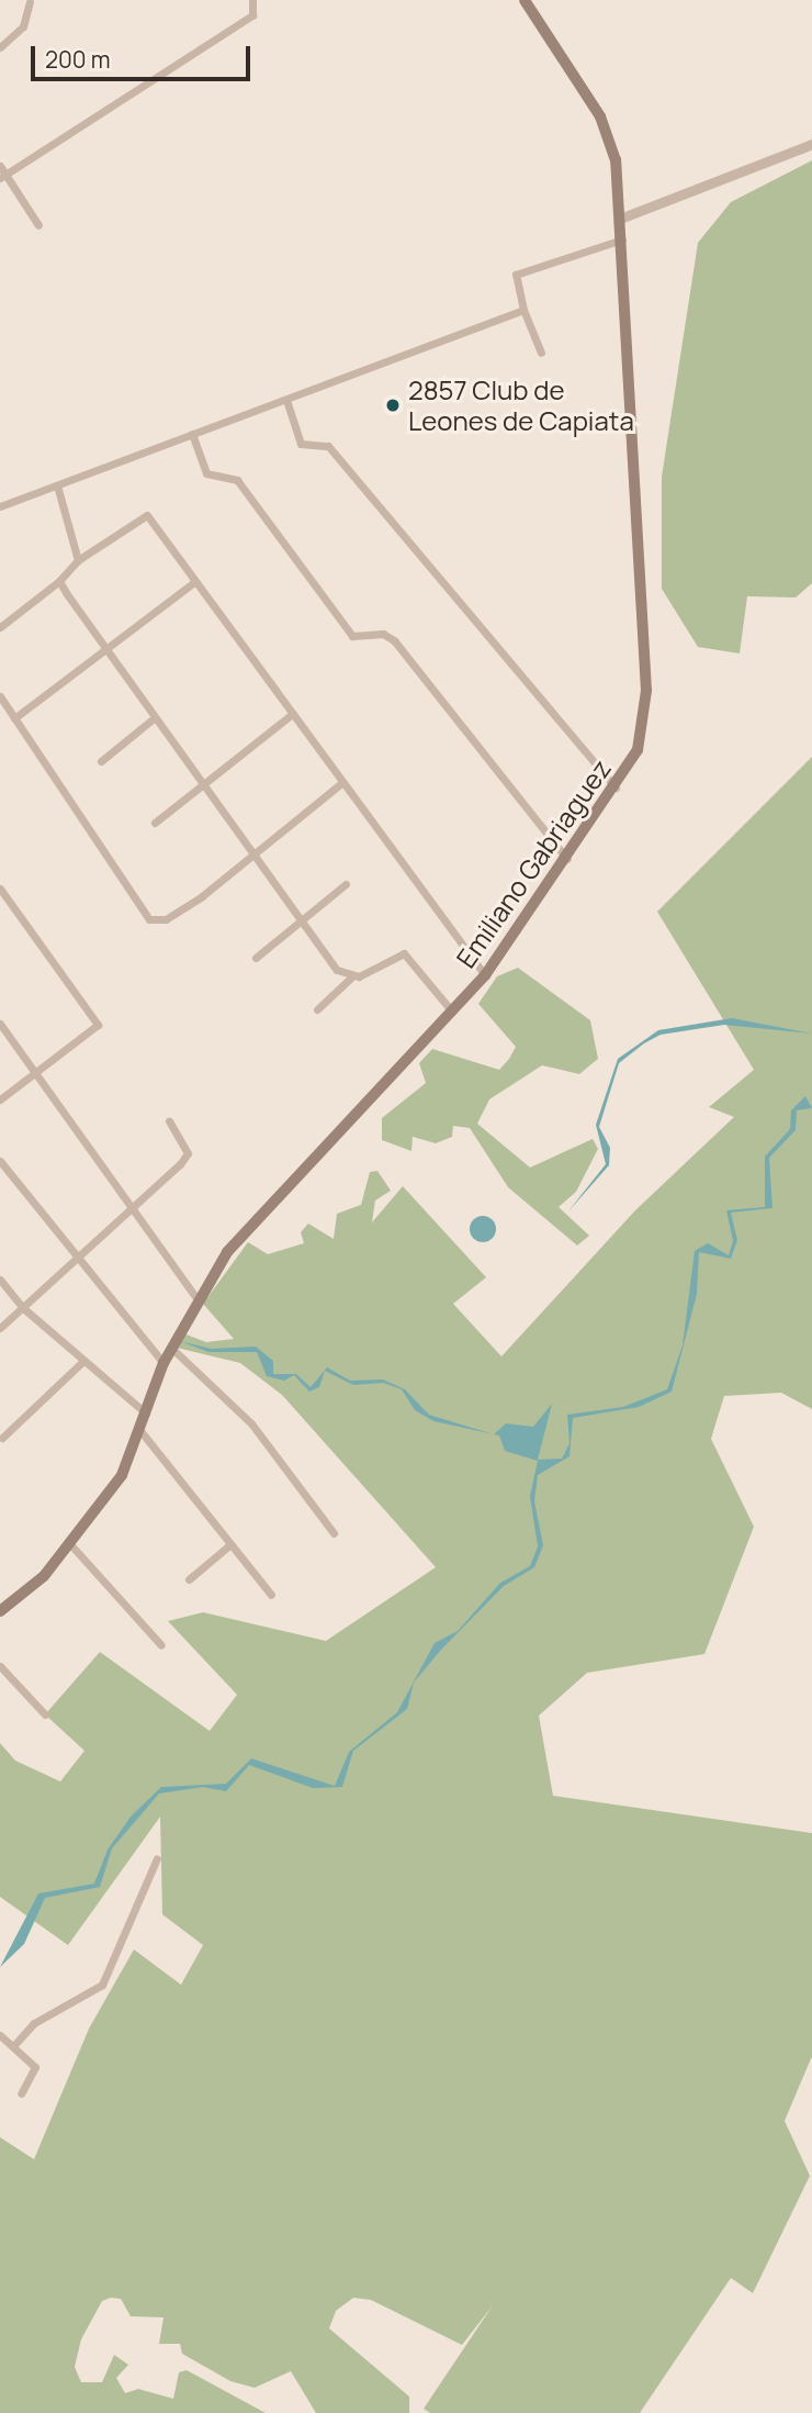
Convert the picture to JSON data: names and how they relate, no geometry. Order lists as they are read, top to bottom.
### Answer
{
  "streets": {
    "main road": ["Emiliano Gabriaguez"]
  },
  "places": ["2857 Club de Leones de Capiata"],
  "scale_bar": "200 m"
}
